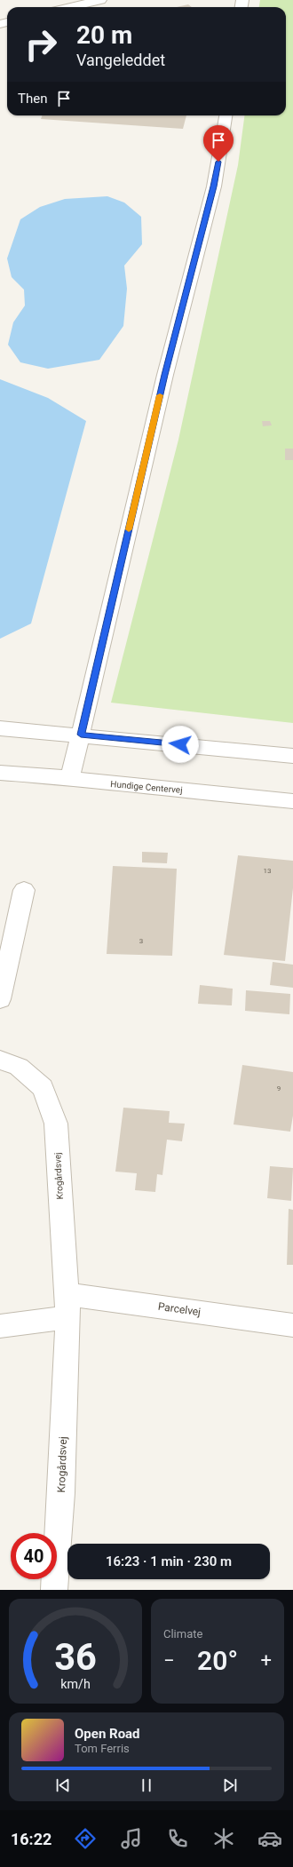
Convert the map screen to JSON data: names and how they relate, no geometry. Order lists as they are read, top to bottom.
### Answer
{
  "streets": {
    "street": ["Hundige Centervej", "Krogårdsvej", "Parcelvej"]
  },
  "crossings": [
    ["Krogårdsvej", "Parcelvej"]
  ],
  "house_numbers": ["13", "3", "9"],
  "page": {
    "turn": ["20 m", "Vangeleddet"],
    "then": "Then",
    "limit": "40",
    "trip": "16:23 · 1 min · 230 m",
    "tile": "Climate",
    "heat": ["−", "20°", "+"],
    "song": ["Open Road", "Tom Ferris"],
    "tabs": "16:22",
    "gauge": ["36", "km/h"]
  }
}
